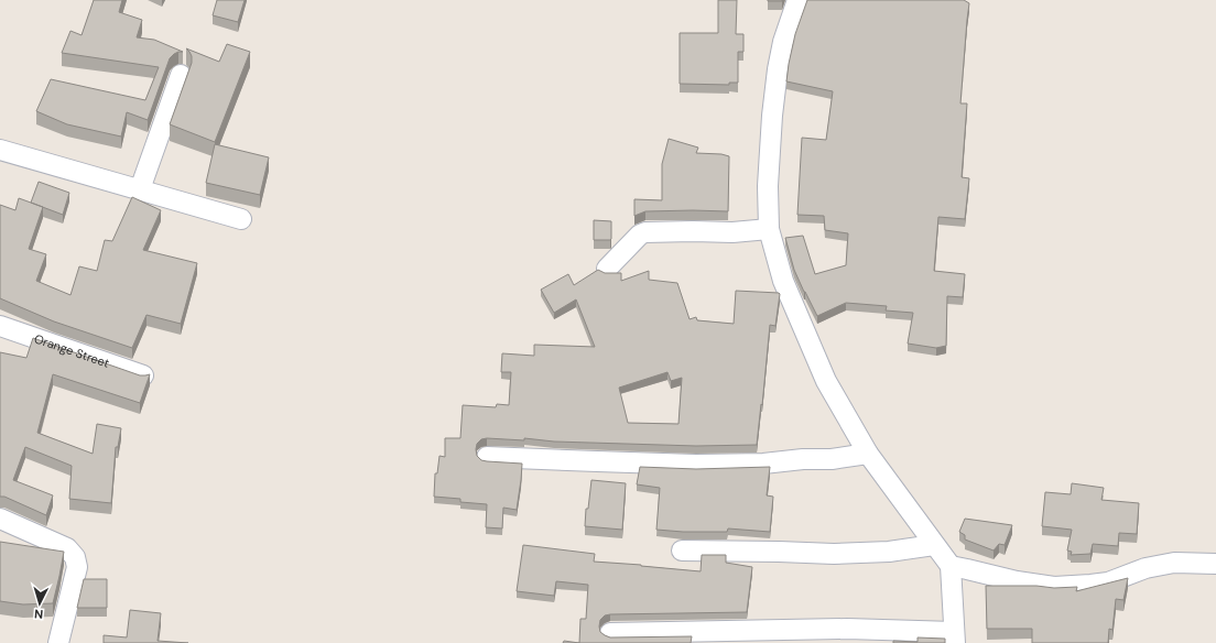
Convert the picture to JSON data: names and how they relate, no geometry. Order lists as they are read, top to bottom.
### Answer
{
  "streets": {
    "street": ["Orange Street"]
  },
  "north": "bottom"
}
